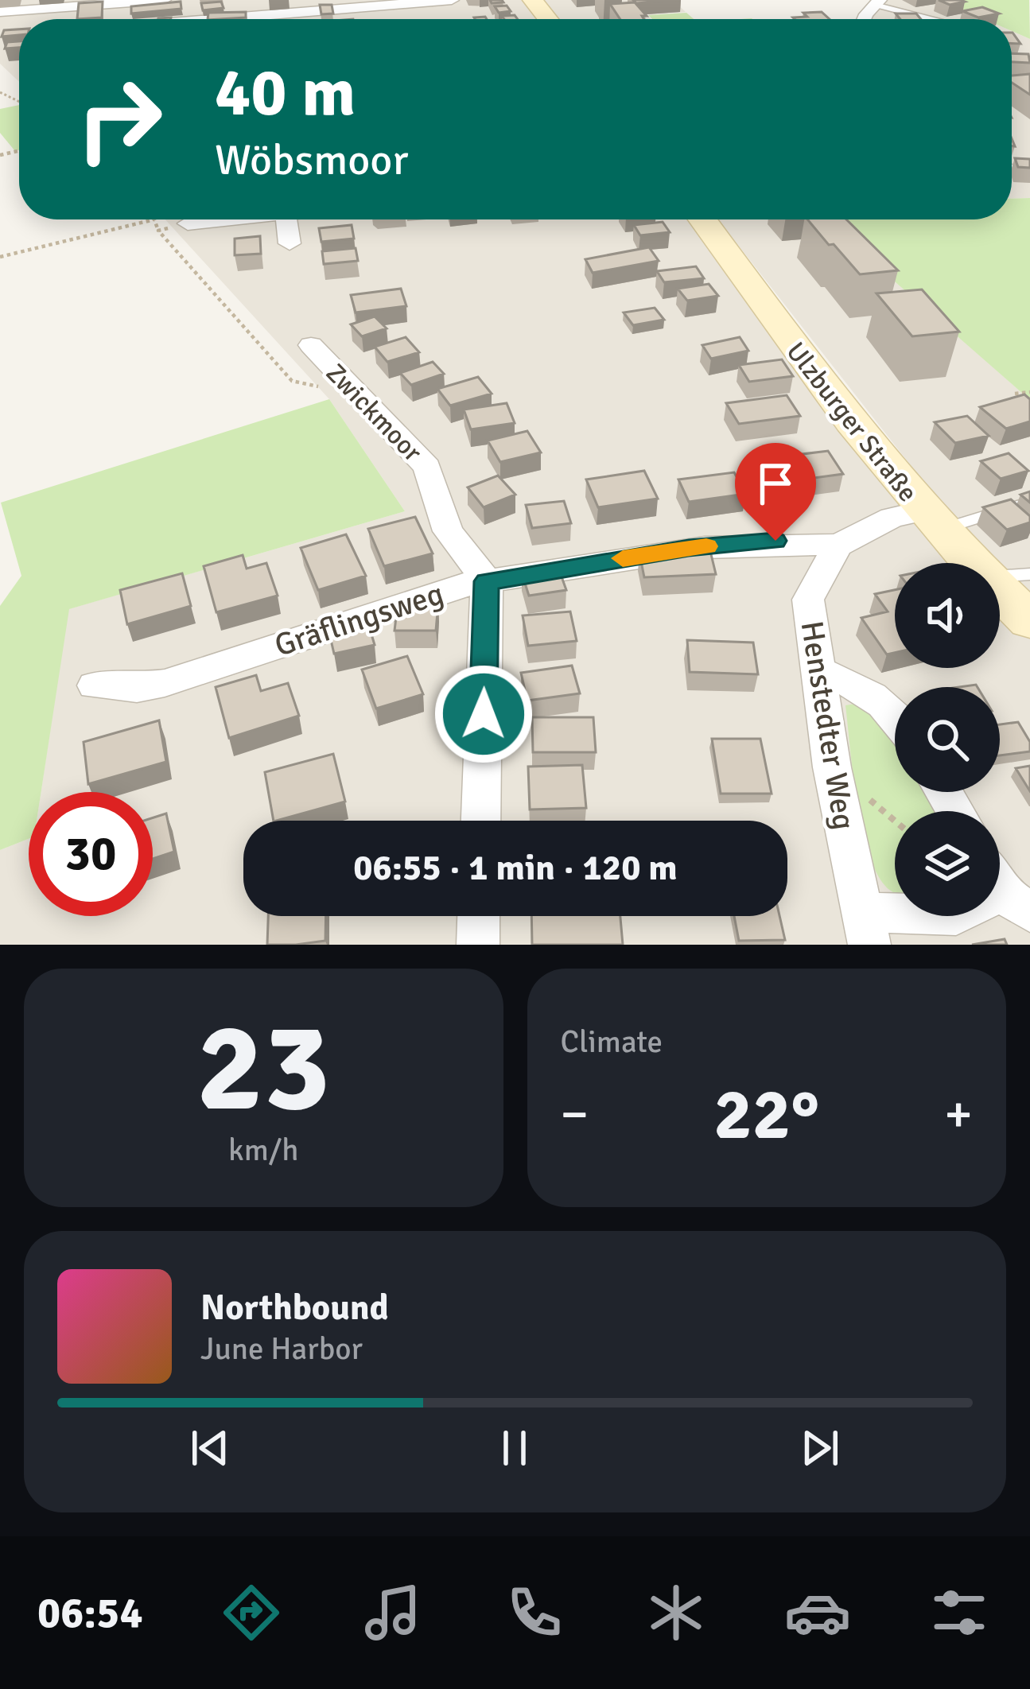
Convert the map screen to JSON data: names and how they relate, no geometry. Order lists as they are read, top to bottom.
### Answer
{
  "streets": {
    "main road": ["Ulzburger Straße"],
    "street": ["Zwickmoor", "Gräflingsweg", "Henstedter Weg"]
  },
  "crossings": [
    ["Zwickmoor", "Gräflingsweg"]
  ],
  "page": {
    "turn": ["40 m", "Wöbsmoor"],
    "limit": "30",
    "trip": "06:55 · 1 min · 120 m",
    "tile": [
      ["23", "km/h"],
      "Climate"
    ],
    "heat": ["−", "22°", "+"],
    "song": ["Northbound", "June Harbor"],
    "tabs": "06:54"
  }
}
